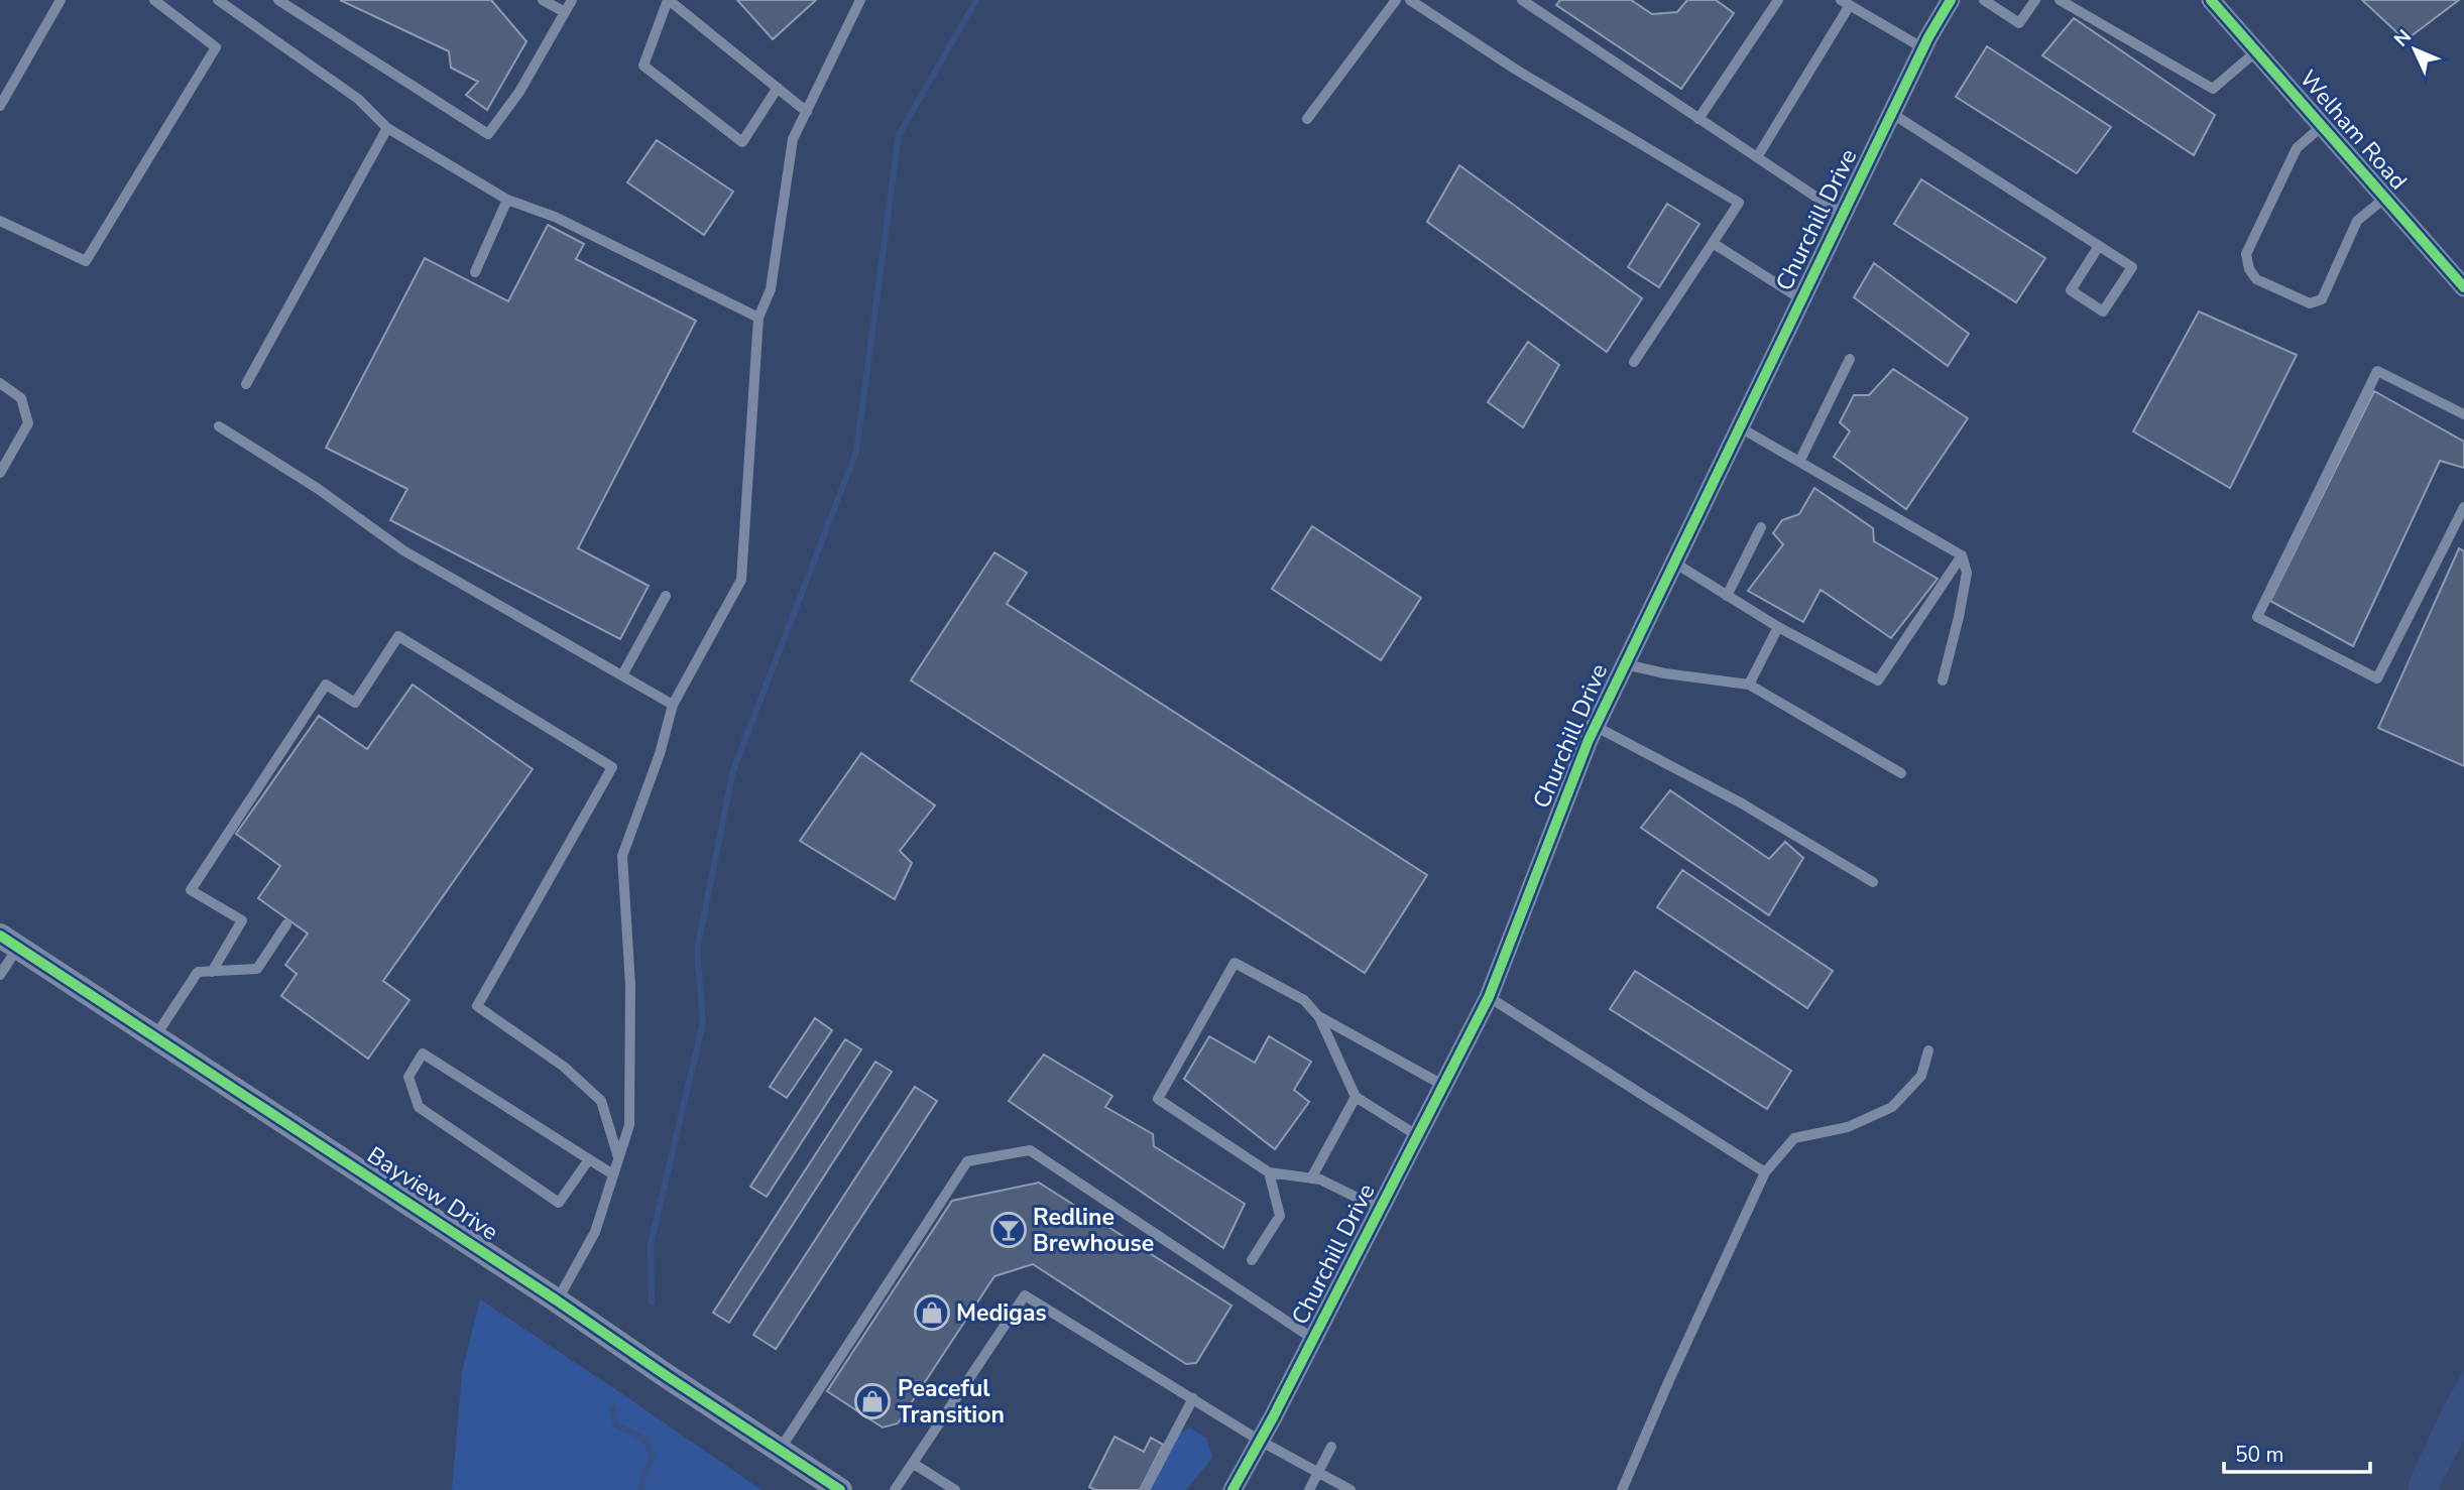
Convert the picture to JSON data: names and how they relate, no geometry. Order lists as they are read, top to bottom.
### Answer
{
  "streets": {
    "street": ["Welham Road", "Churchill Drive", "Bayview Drive"]
  },
  "places": {
    "bar": ["Redline Brewhouse"],
    "shop": ["Medigas", "Peaceful Transition"]
  },
  "scale_bar": "50 m",
  "north": "top left"
}
